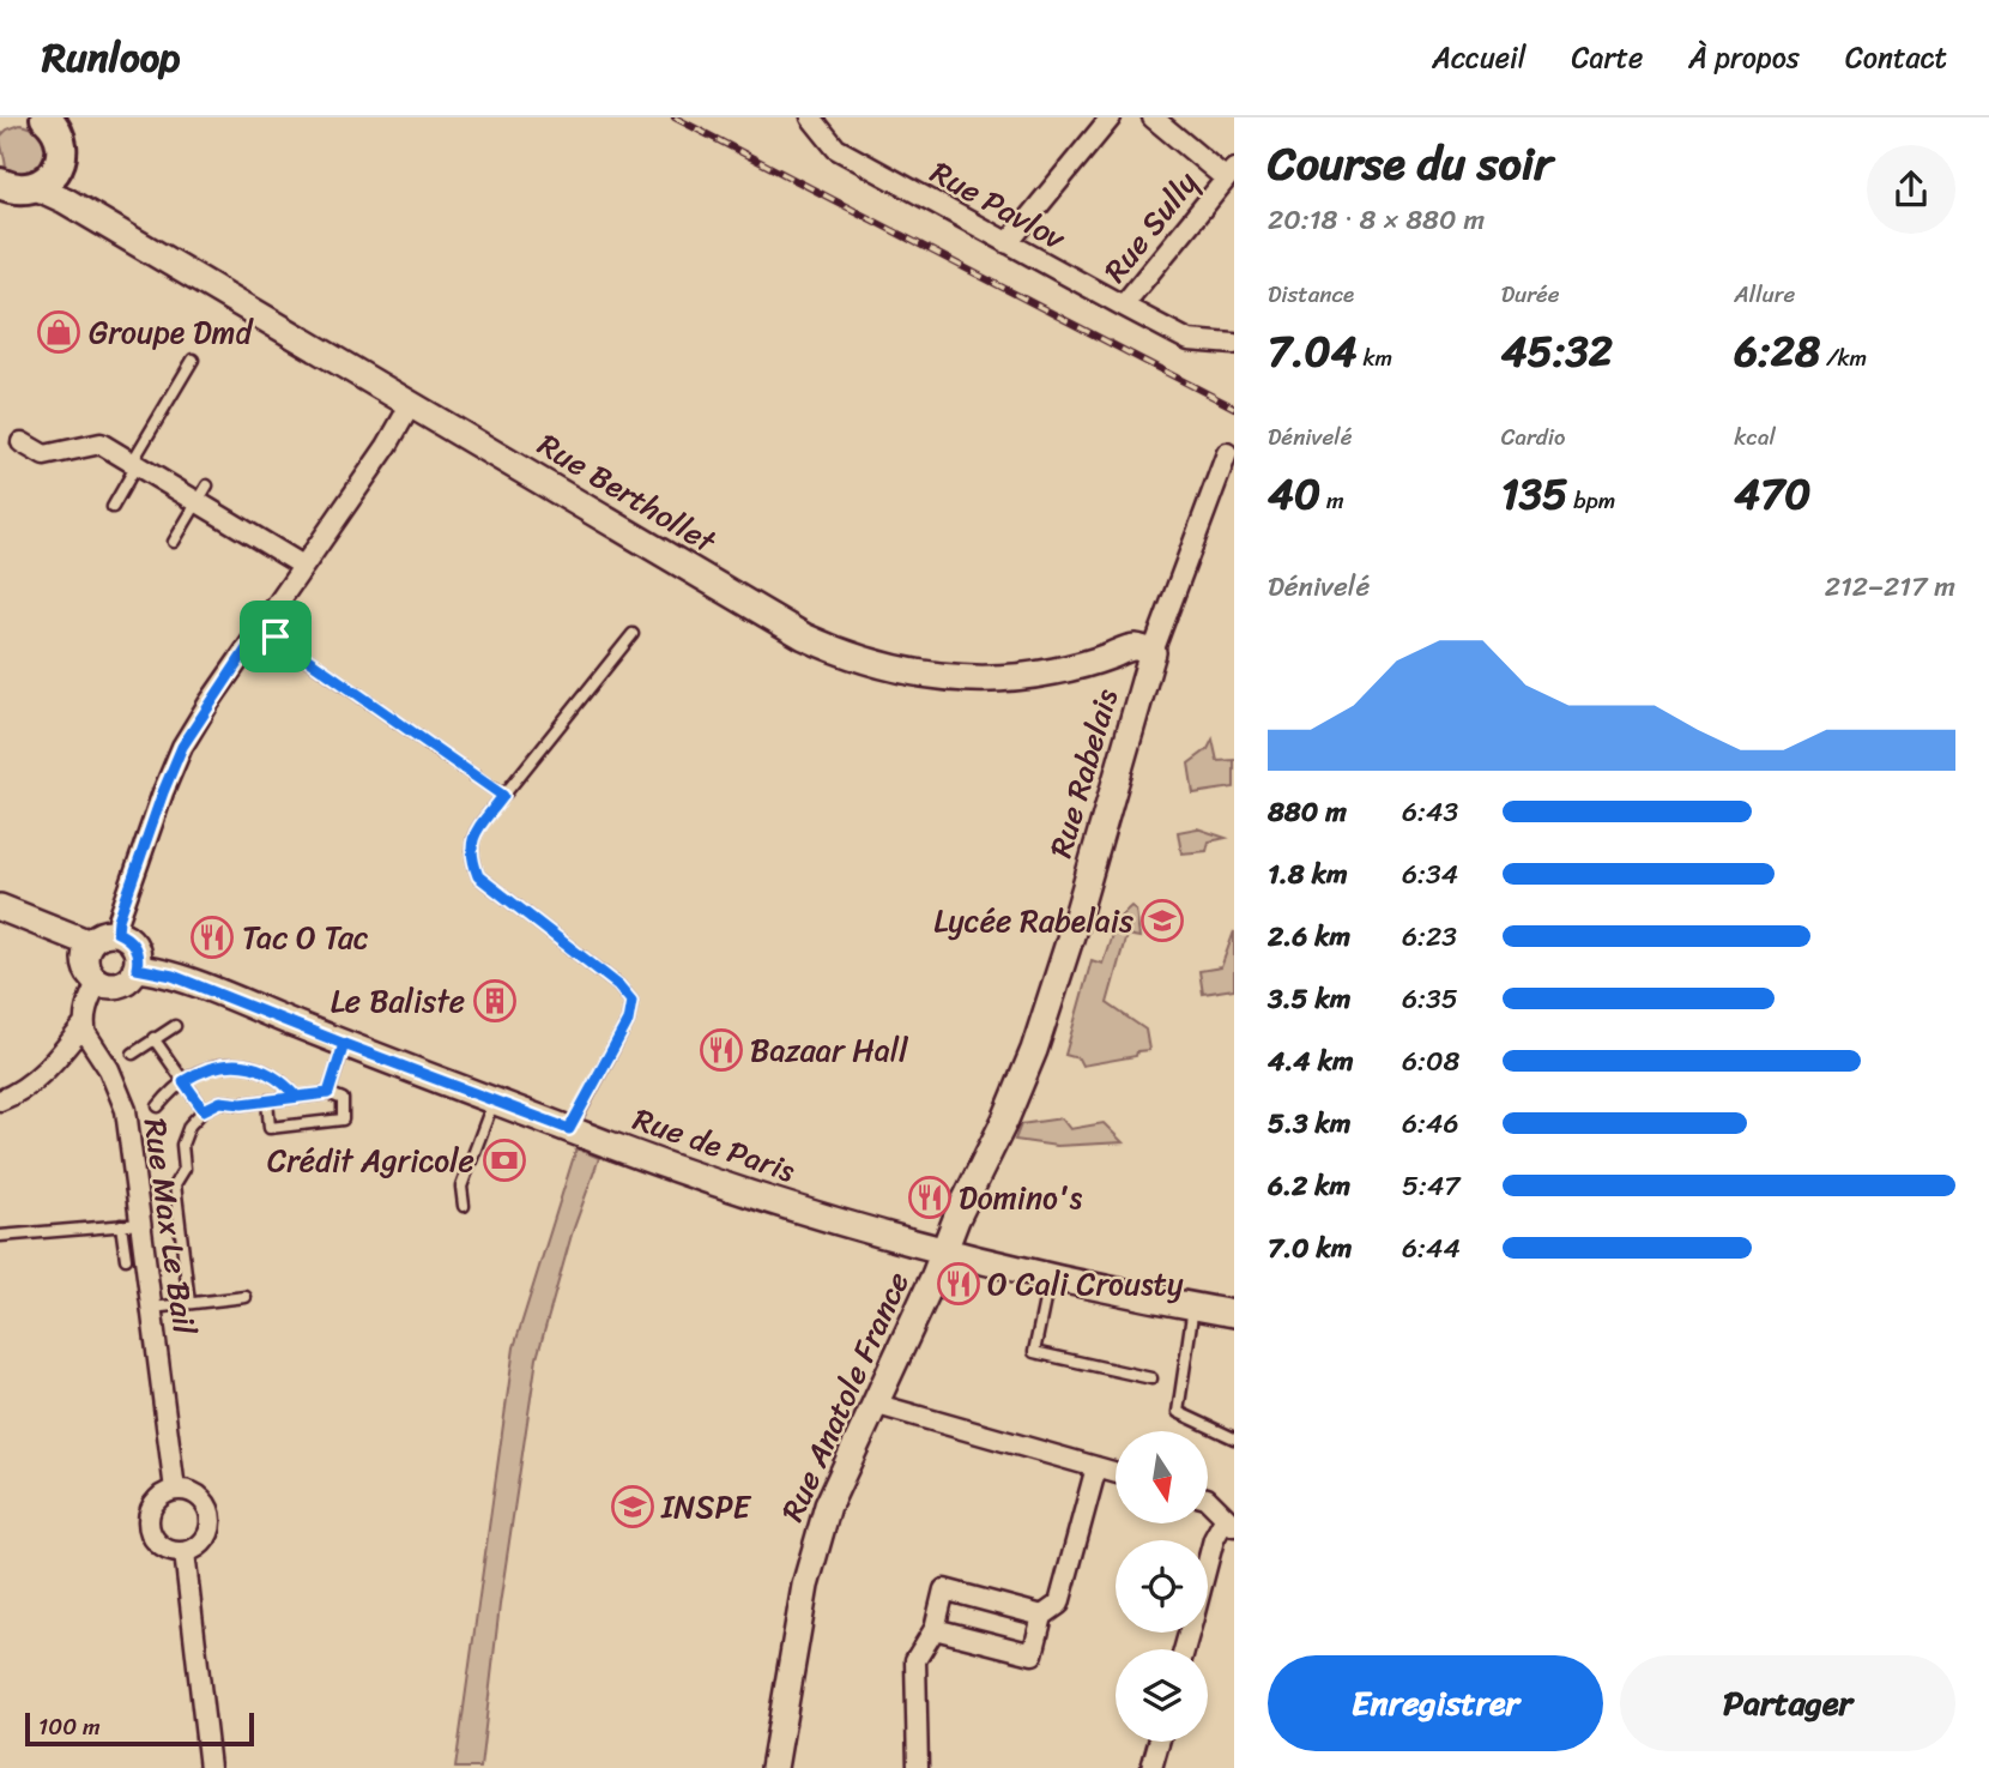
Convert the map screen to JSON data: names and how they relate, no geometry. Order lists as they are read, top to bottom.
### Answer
{
  "streets": {
    "street": [
      "Rue Pavlov",
      "Rue Sully",
      "Rue Berthollet",
      "Rue Rabelais",
      "Rue de Paris",
      "Rue Max Le Bail",
      "Rue Anatole France"
    ]
  },
  "crossings": [
    ["Rue Pavlov", "Rue Sully"],
    ["Rue Berthollet", "Rue Rabelais"],
    ["Rue Rabelais", "Rue de Paris"],
    ["Rue Rabelais", "Rue Anatole France"],
    ["Rue de Paris", "Rue Anatole France"]
  ],
  "places": {
    "shop": ["Groupe Dmd"],
    "school or university": ["Lycée Rabelais", "INSPE"],
    "restaurant": [
      "Tac O Tac",
      "Bazaar Hall",
      "Domino's",
      "O Cali Crousty"
    ],
    "building": ["Le Baliste"],
    "bank": ["Crédit Agricole"]
  },
  "scale_bar": "100 m",
  "north": "bottom",
  "page": {
    "header": "Runloop",
    "nav": [
      "Accueil",
      "Carte",
      "À propos",
      "Contact"
    ],
    "heading": ["Course du soir", "20:18 · 8 × 880 m"],
    "stats": [
      ["Distance", "7.04 km"],
      ["Durée", "45:32"],
      ["Allure", "6:28 /km"],
      ["Dénivelé", "40 m"],
      ["Cardio", "135 bpm"],
      ["kcal", "470"]
    ],
    "chart": ["Dénivelé", "212–217 m"],
    "list": [
      {
        "name": "880 m",
        "note": "6:43"
      },
      {
        "name": "1.8 km",
        "note": "6:34"
      },
      {
        "name": "2.6 km",
        "note": "6:23"
      },
      {
        "name": "3.5 km",
        "note": "6:35"
      },
      {
        "name": "4.4 km",
        "note": "6:08"
      },
      {
        "name": "5.3 km",
        "note": "6:46"
      },
      {
        "name": "6.2 km",
        "note": "5:47"
      },
      {
        "name": "7.0 km",
        "note": "6:44"
      }
    ],
    "buttons": ["Enregistrer", "Partager"],
    "scale": "100 m"
  }
}
